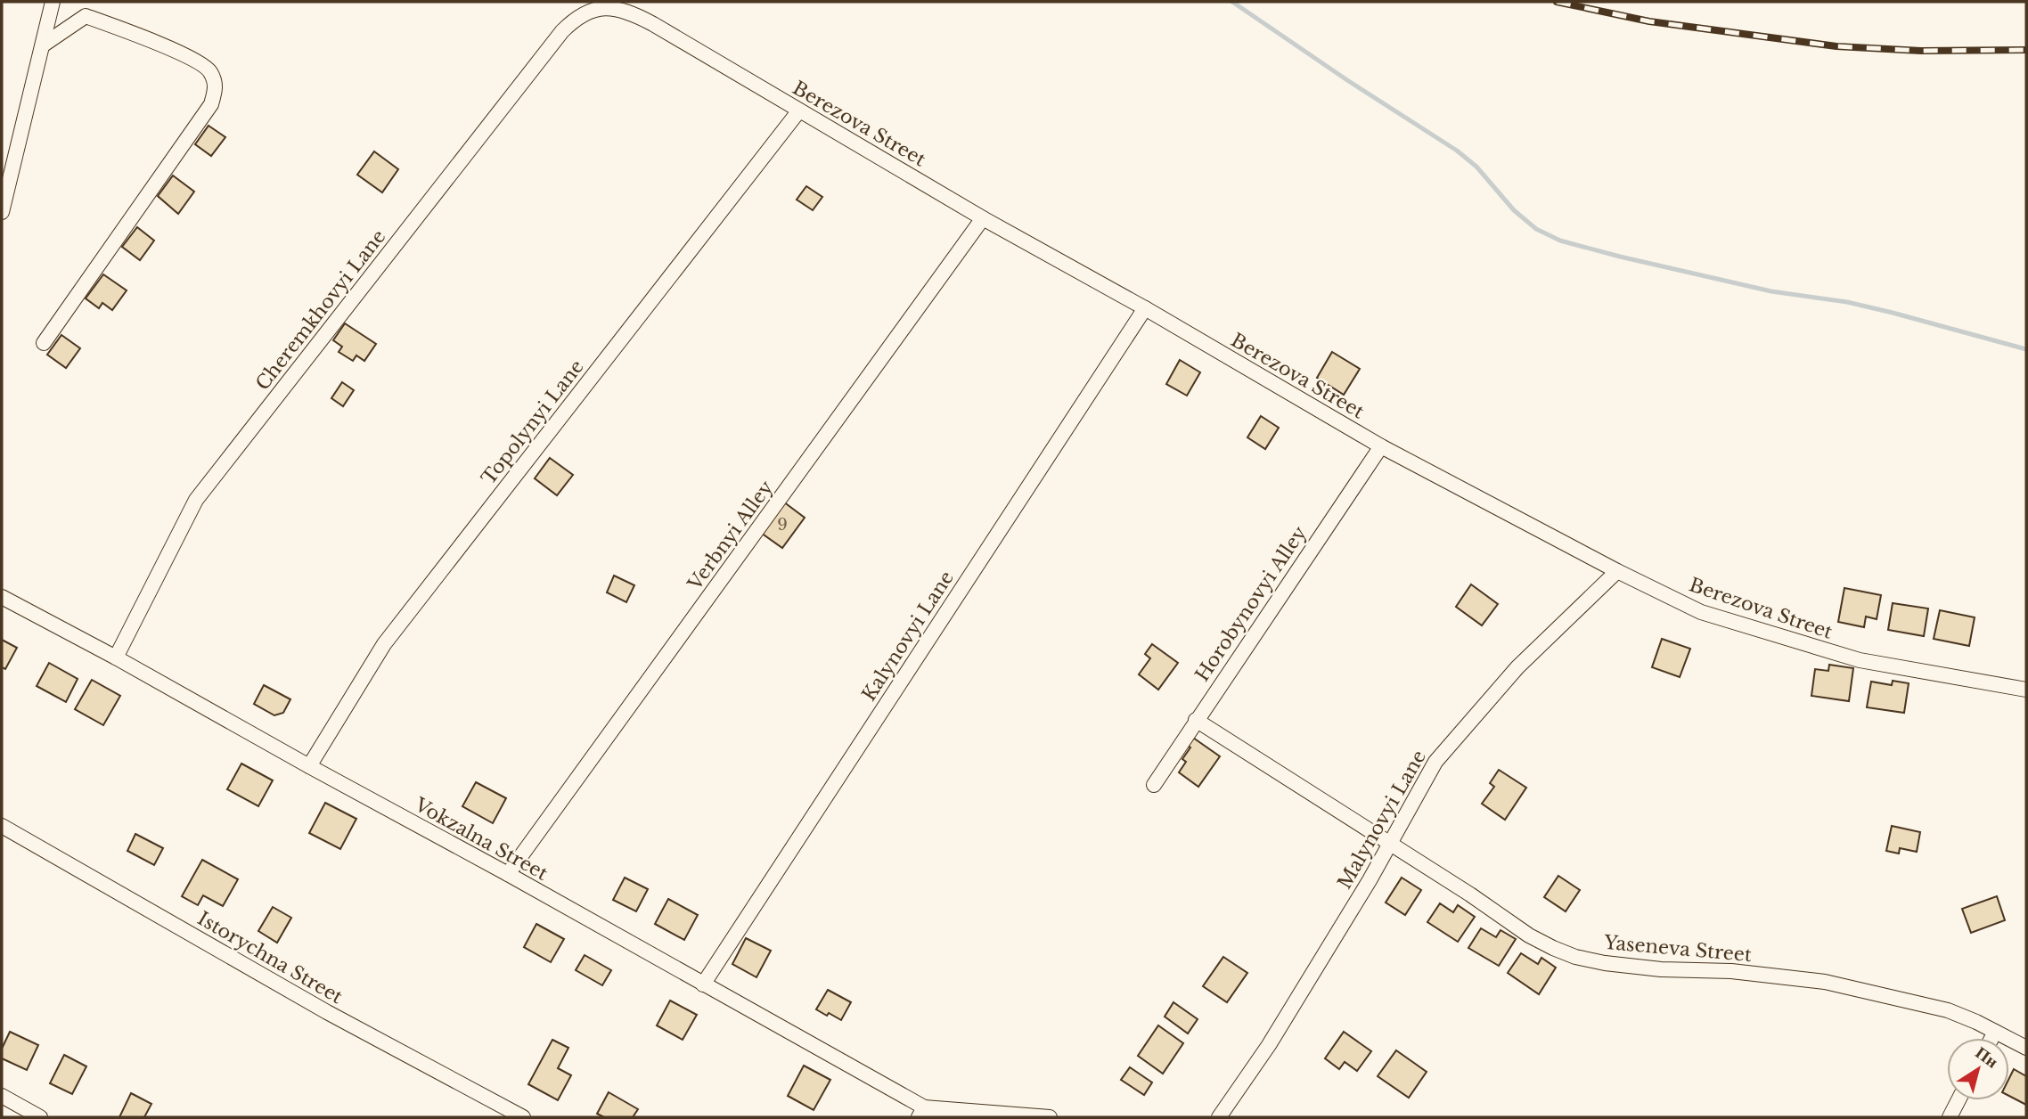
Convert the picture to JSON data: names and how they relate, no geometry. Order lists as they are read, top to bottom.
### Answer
{
  "streets": {
    "street": [
      "Berezova Street",
      "Cheremkhovyi Lane",
      "Topolynyi Lane",
      "Verbnyi Alley",
      "Horobynovyi Alley",
      "Kalynovyi Lane",
      "Malynovyi Lane",
      "Vokzalna Street",
      "Yaseneva Street",
      "Istorychna Street"
    ]
  },
  "crossings": [
    ["Berezova Street", "Cheremkhovyi Lane"],
    ["Berezova Street", "Topolynyi Lane"],
    ["Berezova Street", "Verbnyi Alley"],
    ["Berezova Street", "Horobynovyi Alley"],
    ["Berezova Street", "Kalynovyi Lane"],
    ["Berezova Street", "Malynovyi Lane"],
    ["Cheremkhovyi Lane", "Vokzalna Street"],
    ["Topolynyi Lane", "Vokzalna Street"],
    ["Verbnyi Alley", "Vokzalna Street"],
    ["Horobynovyi Alley", "Yaseneva Street"],
    ["Kalynovyi Lane", "Vokzalna Street"],
    ["Malynovyi Lane", "Yaseneva Street"]
  ],
  "house_numbers": ["9"],
  "north": "top right"
}
